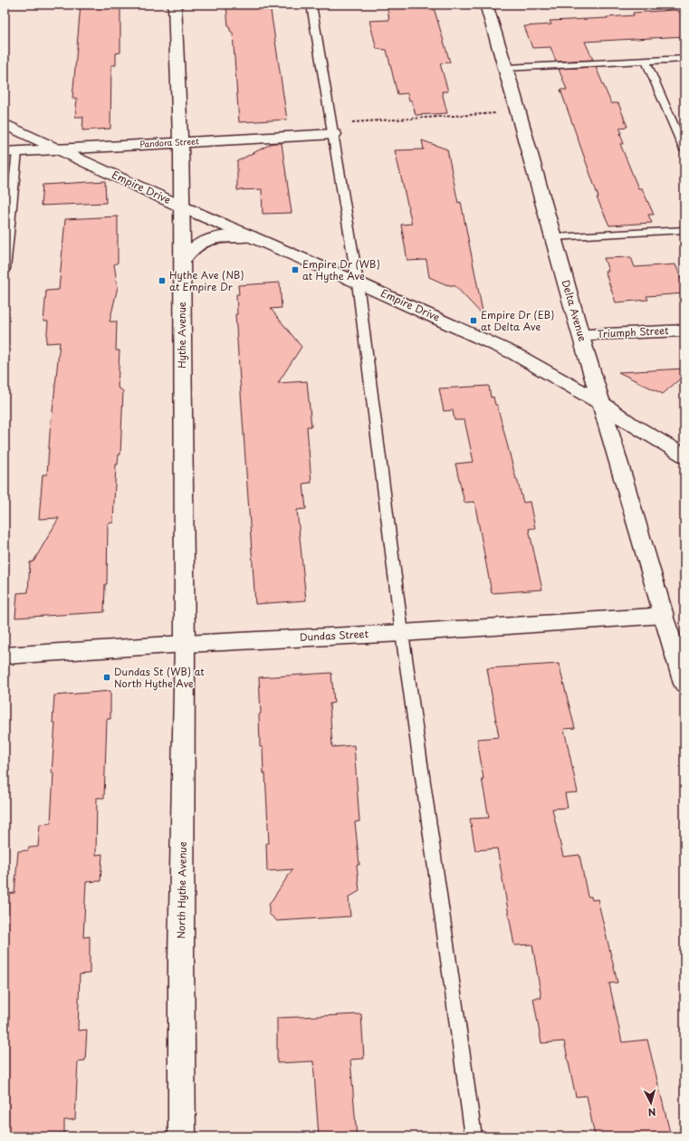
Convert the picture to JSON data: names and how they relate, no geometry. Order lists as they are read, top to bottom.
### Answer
{
  "streets": {
    "street": [
      "Pandora Street",
      "Empire Drive",
      "Delta Avenue",
      "Triumph Street",
      "Hythe Avenue",
      "Dundas Street",
      "North Hythe Avenue"
    ]
  },
  "crossings": [
    ["Pandora Street", "Empire Drive"],
    ["Pandora Street", "Hythe Avenue"],
    ["Empire Drive", "Delta Avenue"],
    ["Empire Drive", "Hythe Avenue"],
    ["Delta Avenue", "Triumph Street"],
    ["Delta Avenue", "Dundas Street"],
    ["Hythe Avenue", "Dundas Street"],
    ["Hythe Avenue", "North Hythe Avenue"],
    ["Dundas Street", "North Hythe Avenue"]
  ],
  "places": {
    "transit": [
      "Empire Dr (WB) at Hythe Ave",
      "Hythe Ave (NB) at Empire Dr",
      "Empire Dr (EB) at Delta Ave",
      "Dundas St (WB) at North Hythe Ave"
    ]
  },
  "north": "bottom"
}
